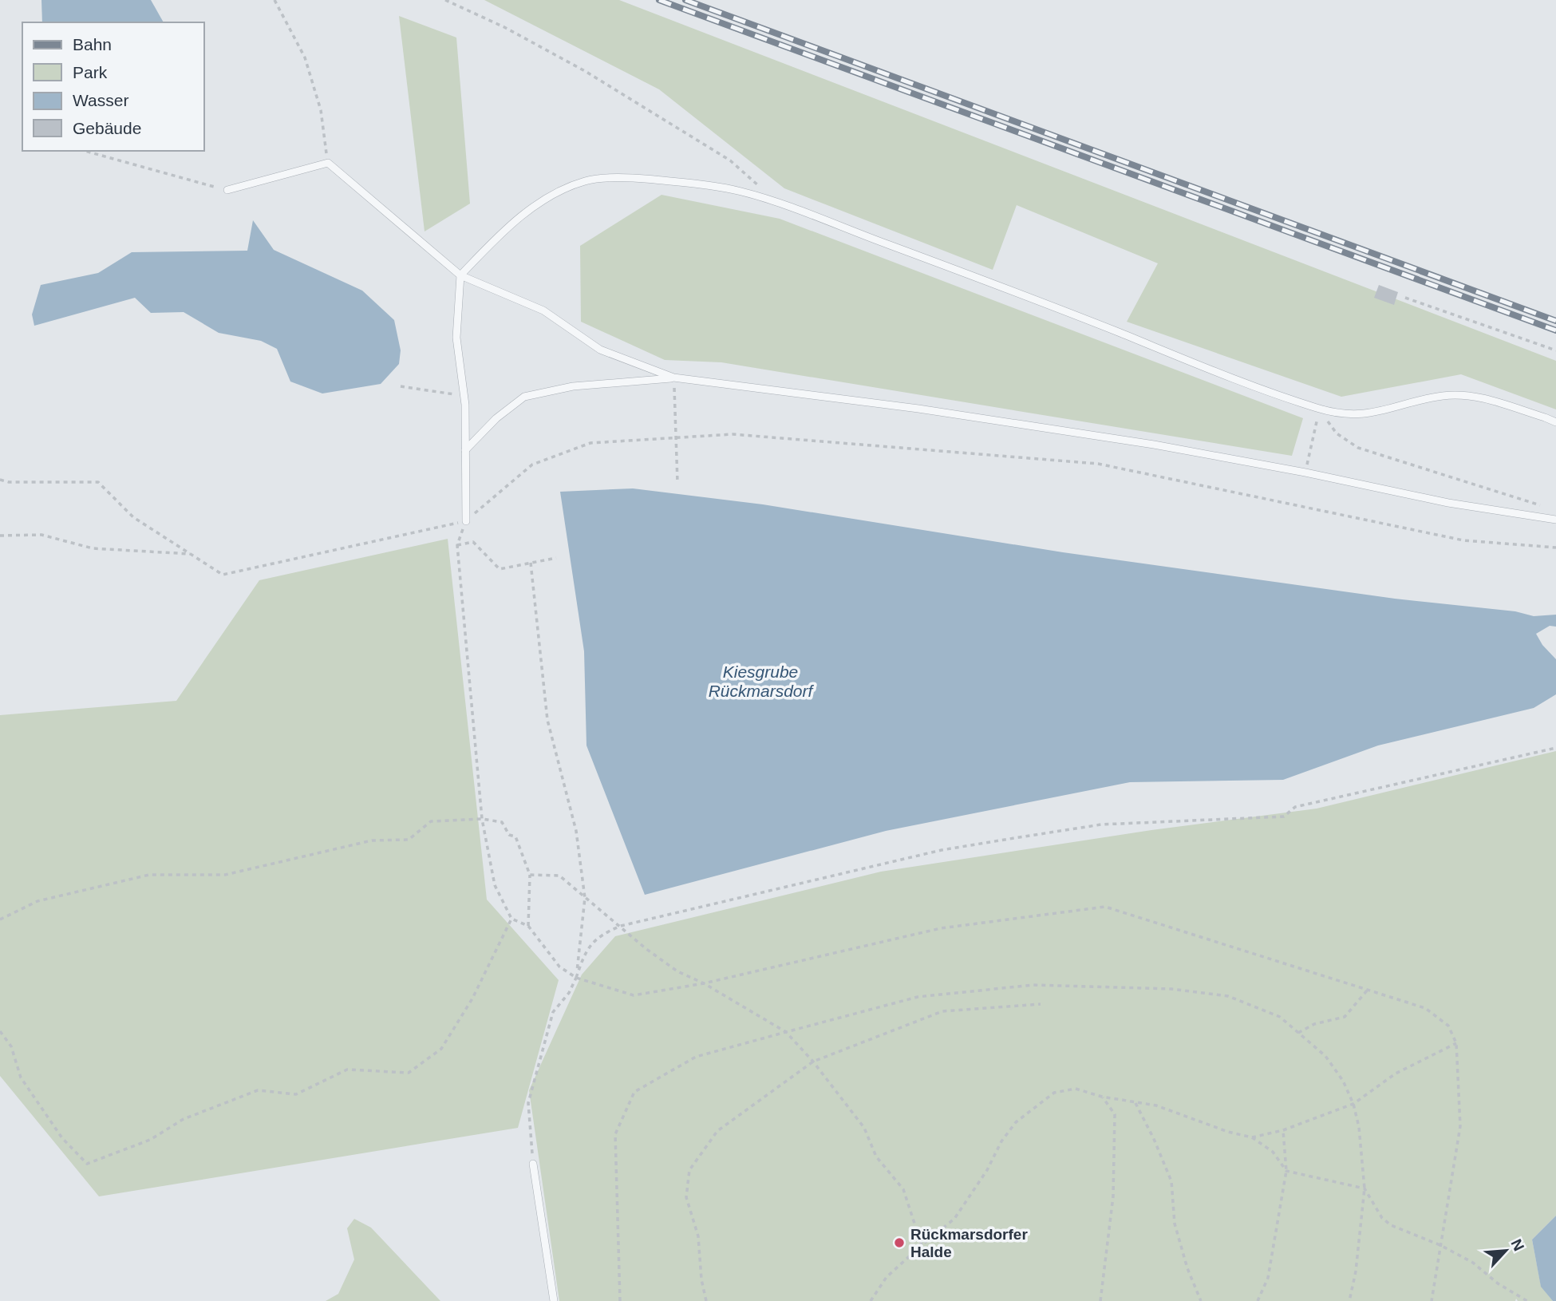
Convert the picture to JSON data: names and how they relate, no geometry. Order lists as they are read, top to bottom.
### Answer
{
  "water": ["Kiesgrube Rückmarsdorf"],
  "places": ["Rückmarsdorfer Halde"],
  "legend": [
    "Bahn",
    "Park",
    "Wasser",
    "Gebäude"
  ],
  "north": "top right"
}
